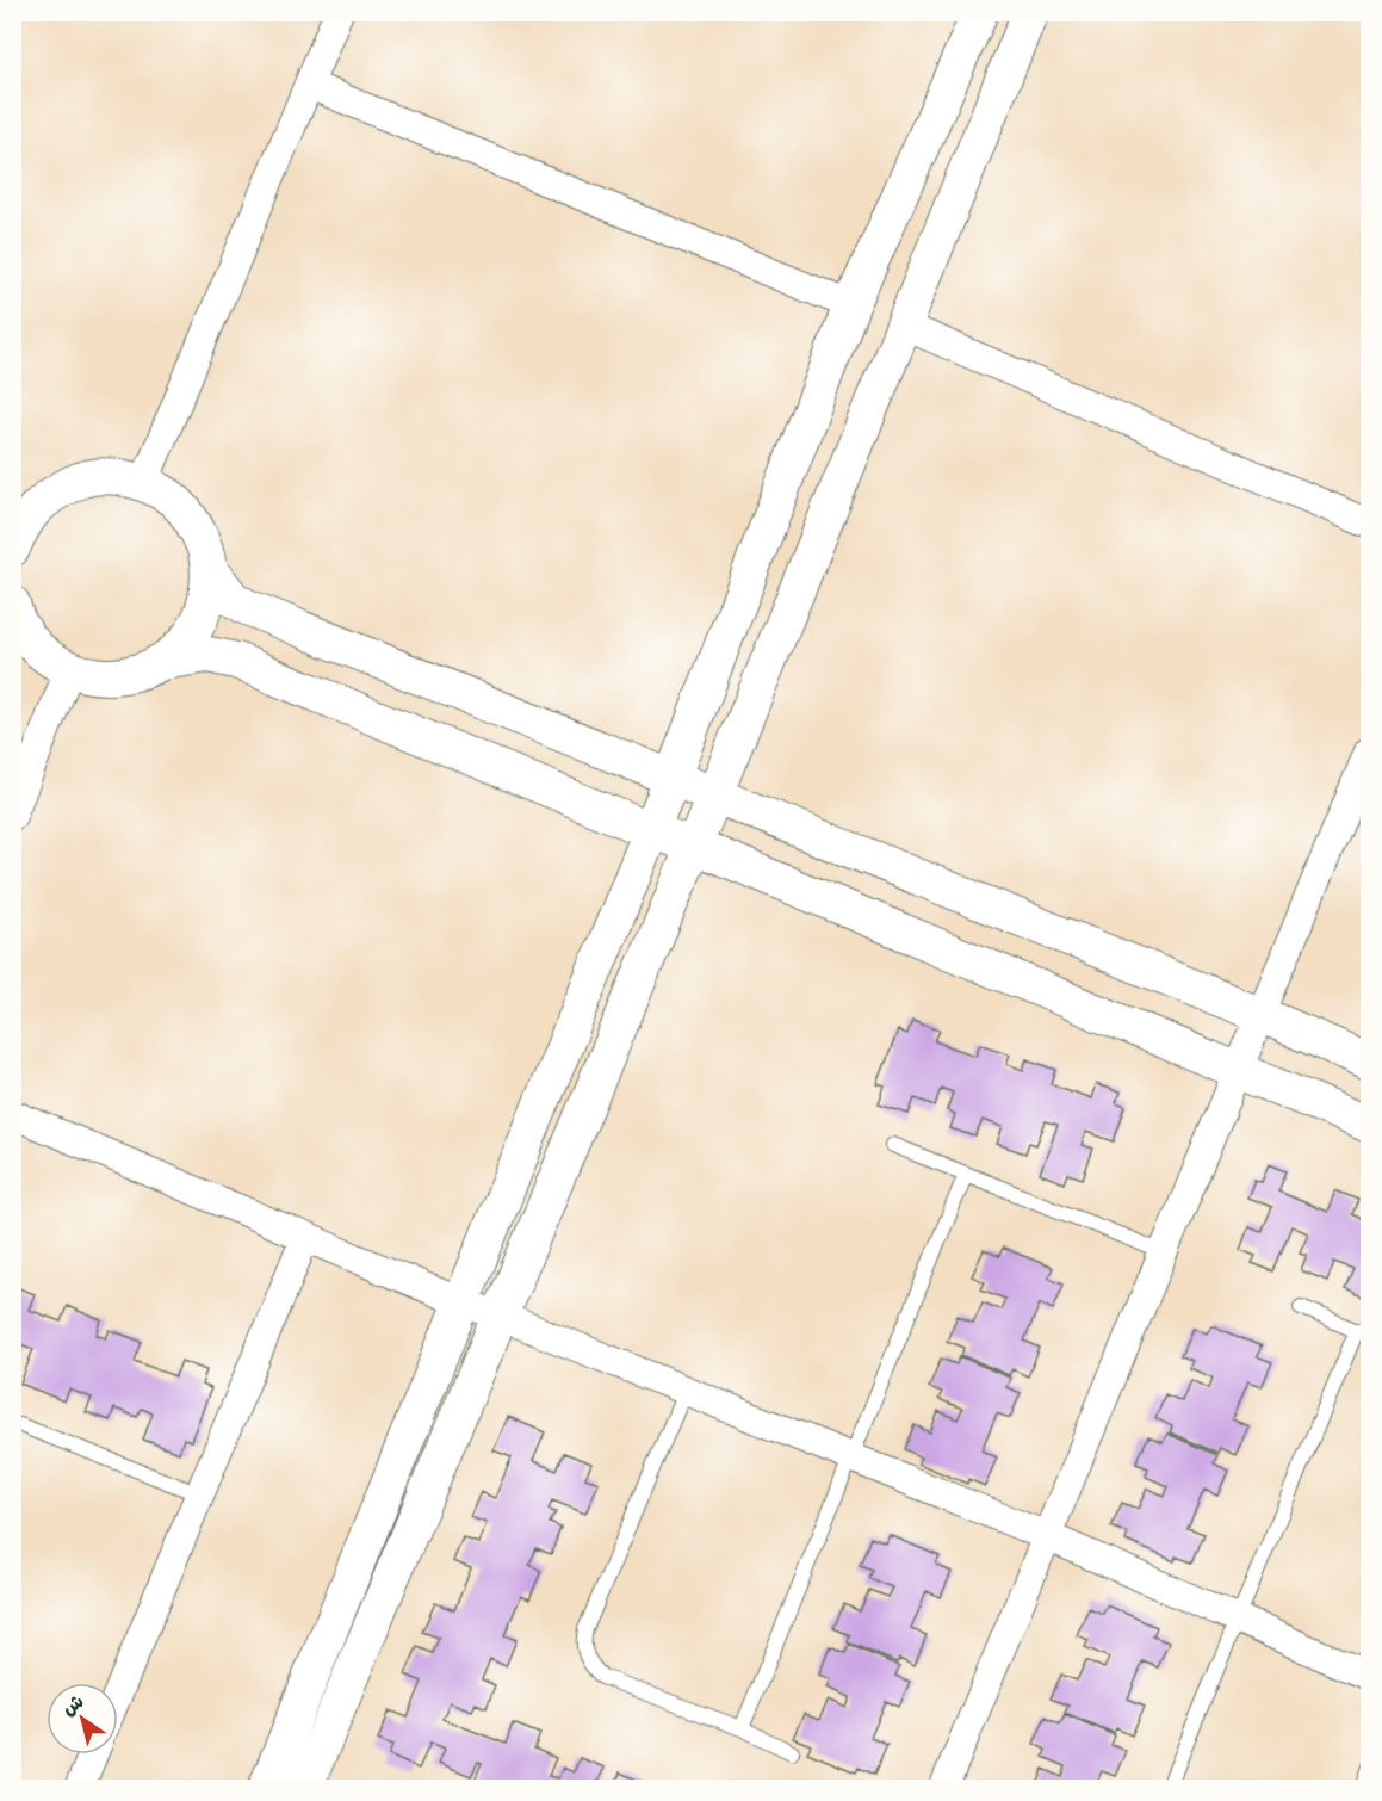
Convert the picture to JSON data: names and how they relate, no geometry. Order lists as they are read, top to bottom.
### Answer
{
  "north": "top left"
}
